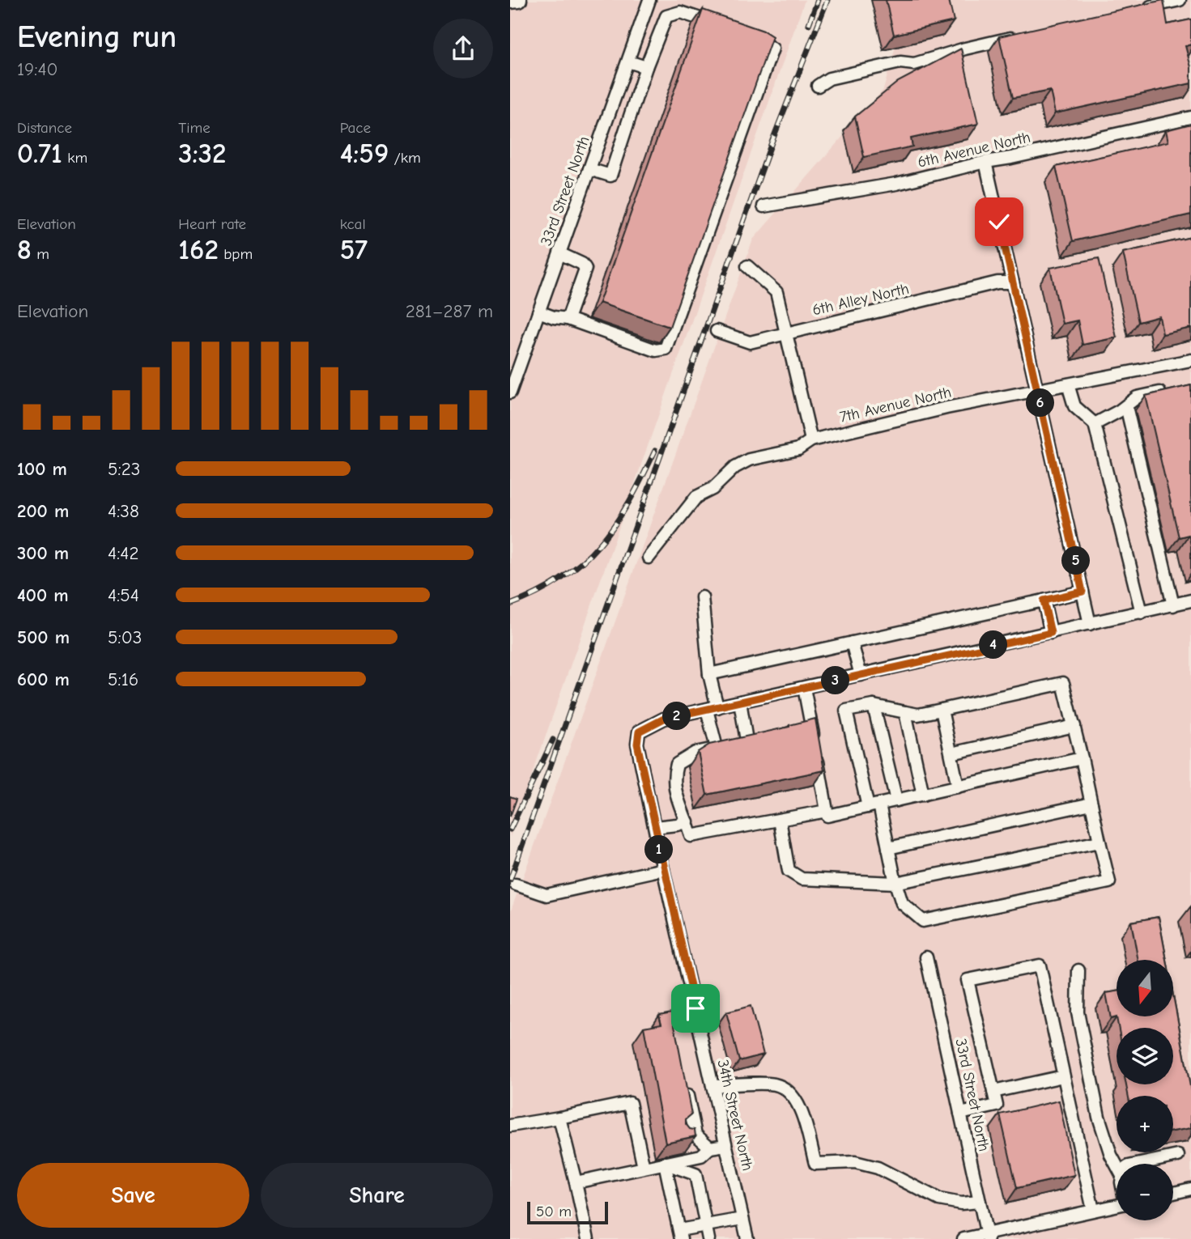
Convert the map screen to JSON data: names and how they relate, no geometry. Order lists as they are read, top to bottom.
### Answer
{
  "streets": {
    "street": [
      "6th Avenue North",
      "33rd Street North",
      "6th Alley North",
      "7th Avenue North",
      "34th Street North"
    ]
  },
  "scale_bar": "50 m",
  "north": "bottom",
  "page": {
    "heading": ["Evening run", "19:40"],
    "stats": [
      ["Distance", "0.71 km"],
      ["Time", "3:32"],
      ["Pace", "4:59 /km"],
      ["Elevation", "8 m"],
      ["Heart rate", "162 bpm"],
      ["kcal", "57"]
    ],
    "chart": ["Elevation", "281–287 m"],
    "pins": [
      "6",
      "5",
      "4",
      "3",
      "2",
      "1"
    ],
    "list": [
      {
        "name": "100 m",
        "note": "5:23"
      },
      {
        "name": "200 m",
        "note": "4:38"
      },
      {
        "name": "300 m",
        "note": "4:42"
      },
      {
        "name": "400 m",
        "note": "4:54"
      },
      {
        "name": "500 m",
        "note": "5:03"
      },
      {
        "name": "600 m",
        "note": "5:16"
      }
    ],
    "map_buttons": ["+", "−"],
    "buttons": ["Save", "Share"],
    "scale": "50 m"
  }
}
